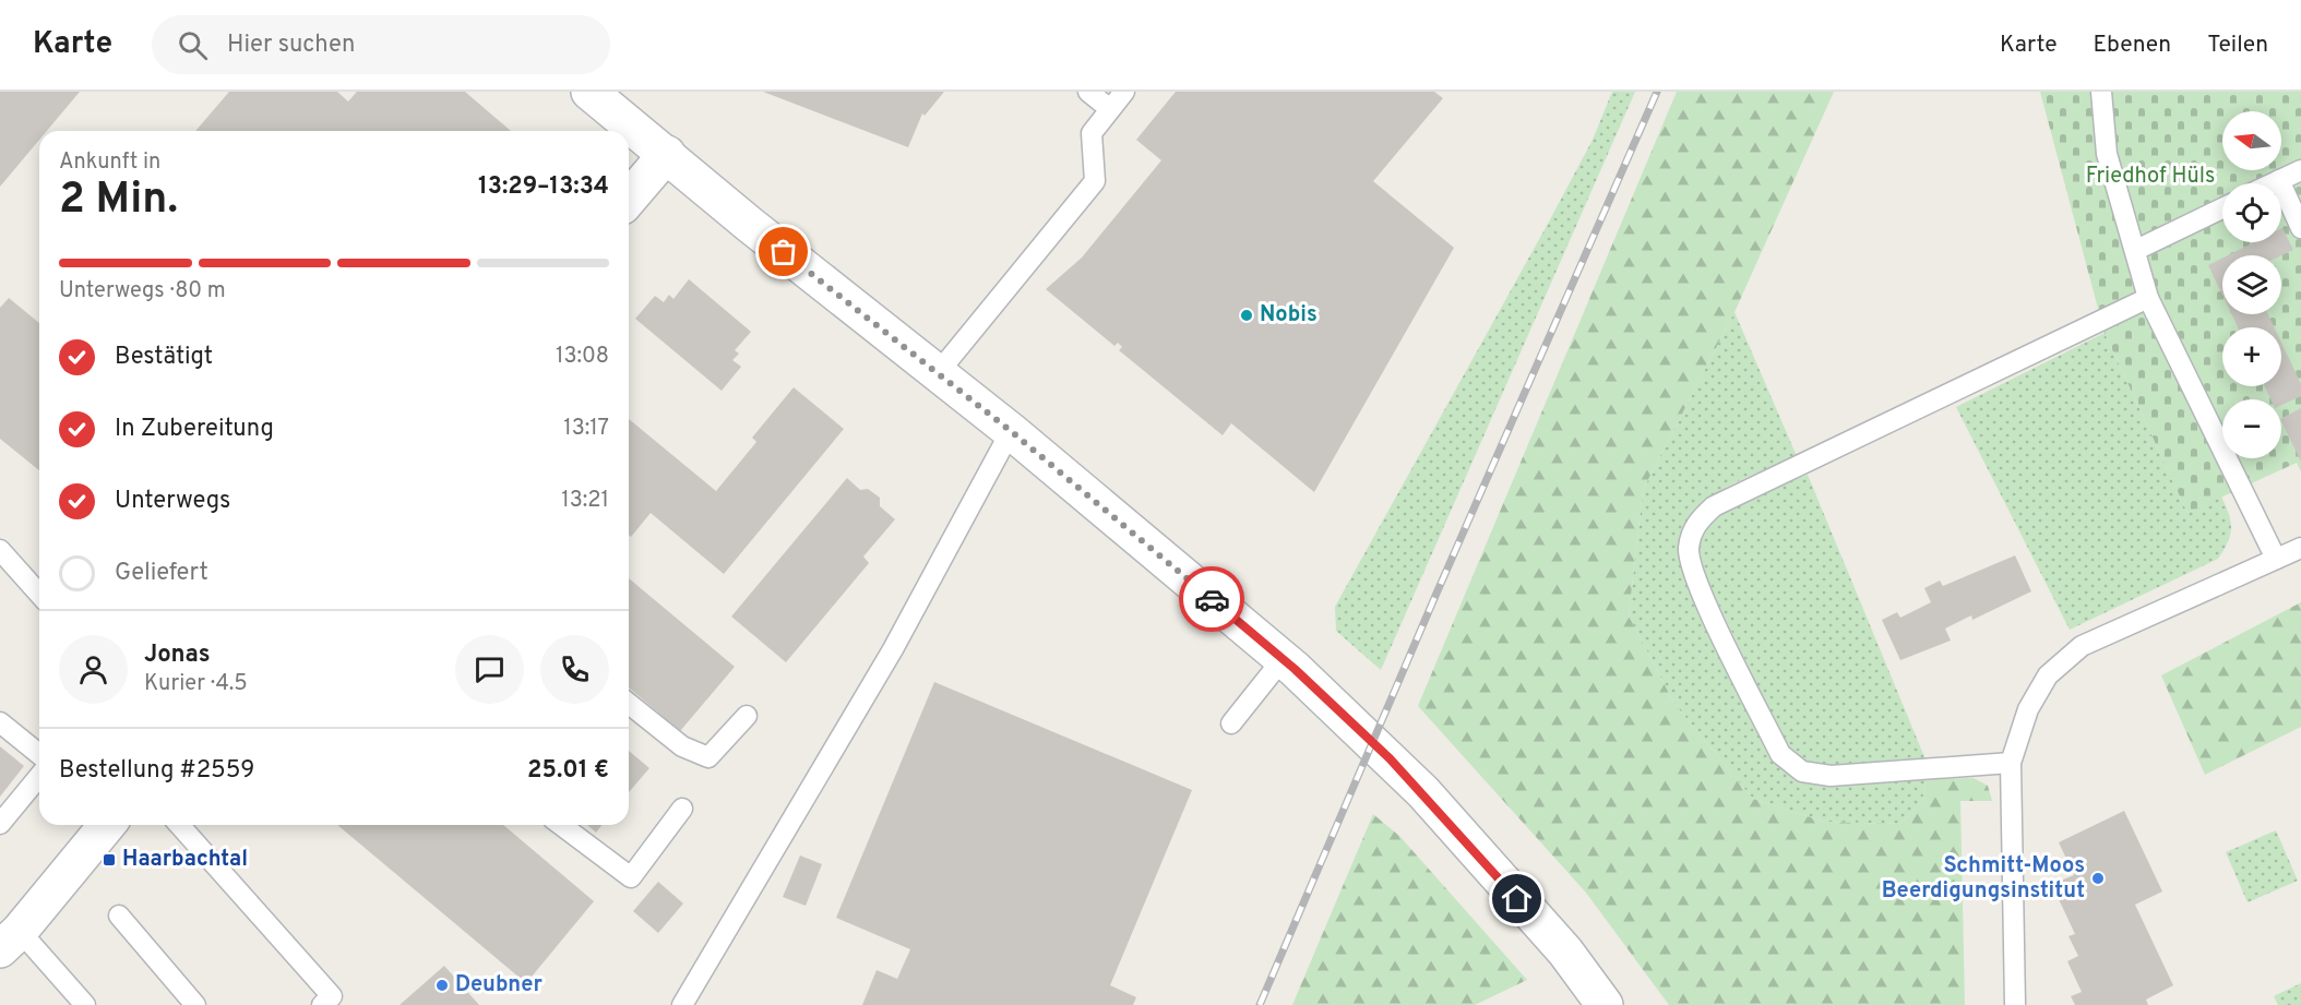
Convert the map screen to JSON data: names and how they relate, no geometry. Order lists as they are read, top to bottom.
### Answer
{
  "parks": ["Friedhof Hüls"],
  "places": {
    "other": ["Nobis", "Schmitt-Moos Beerdigungsinstitut", "Deubner"],
    "transit": ["Haarbachtal"]
  },
  "north": "left",
  "page": {
    "header": "Karte",
    "search": "Hier suchen",
    "nav": ["Karte", "Ebenen", "Teilen"],
    "map_buttons": ["+", "−"],
    "heading": ["2 Min.", "Ankunft in", "13:29–13:34"],
    "panel": [
      "Jonas",
      "Kurier · 4.5",
      "Bestellung #2559",
      "25.01 €"
    ],
    "bar": "Unterwegs · 80 m",
    "list": [
      ["Bestätigt", "13:08"],
      ["In Zubereitung", "13:17"],
      ["Unterwegs", "13:21"],
      "Geliefert"
    ]
  }
}
